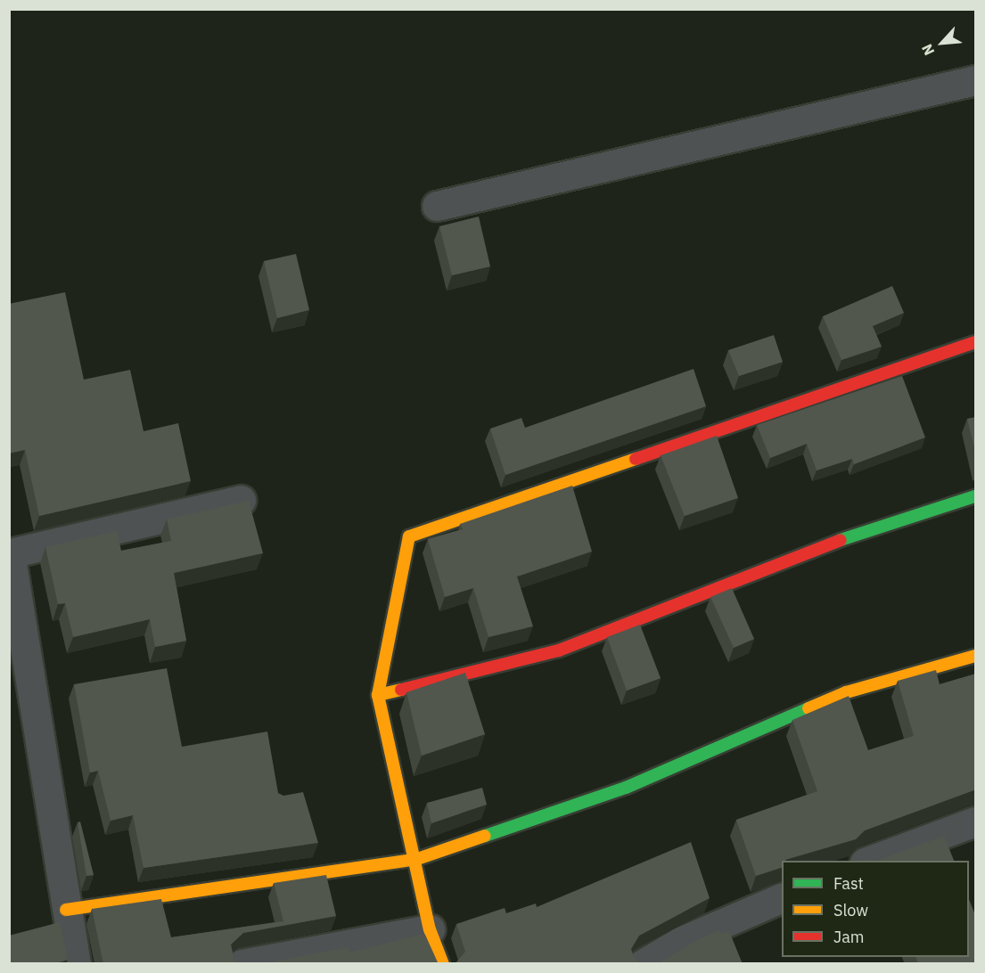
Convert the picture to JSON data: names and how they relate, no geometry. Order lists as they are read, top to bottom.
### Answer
{
  "legend": ["Fast", "Slow", "Jam"],
  "north": "bottom left"
}
